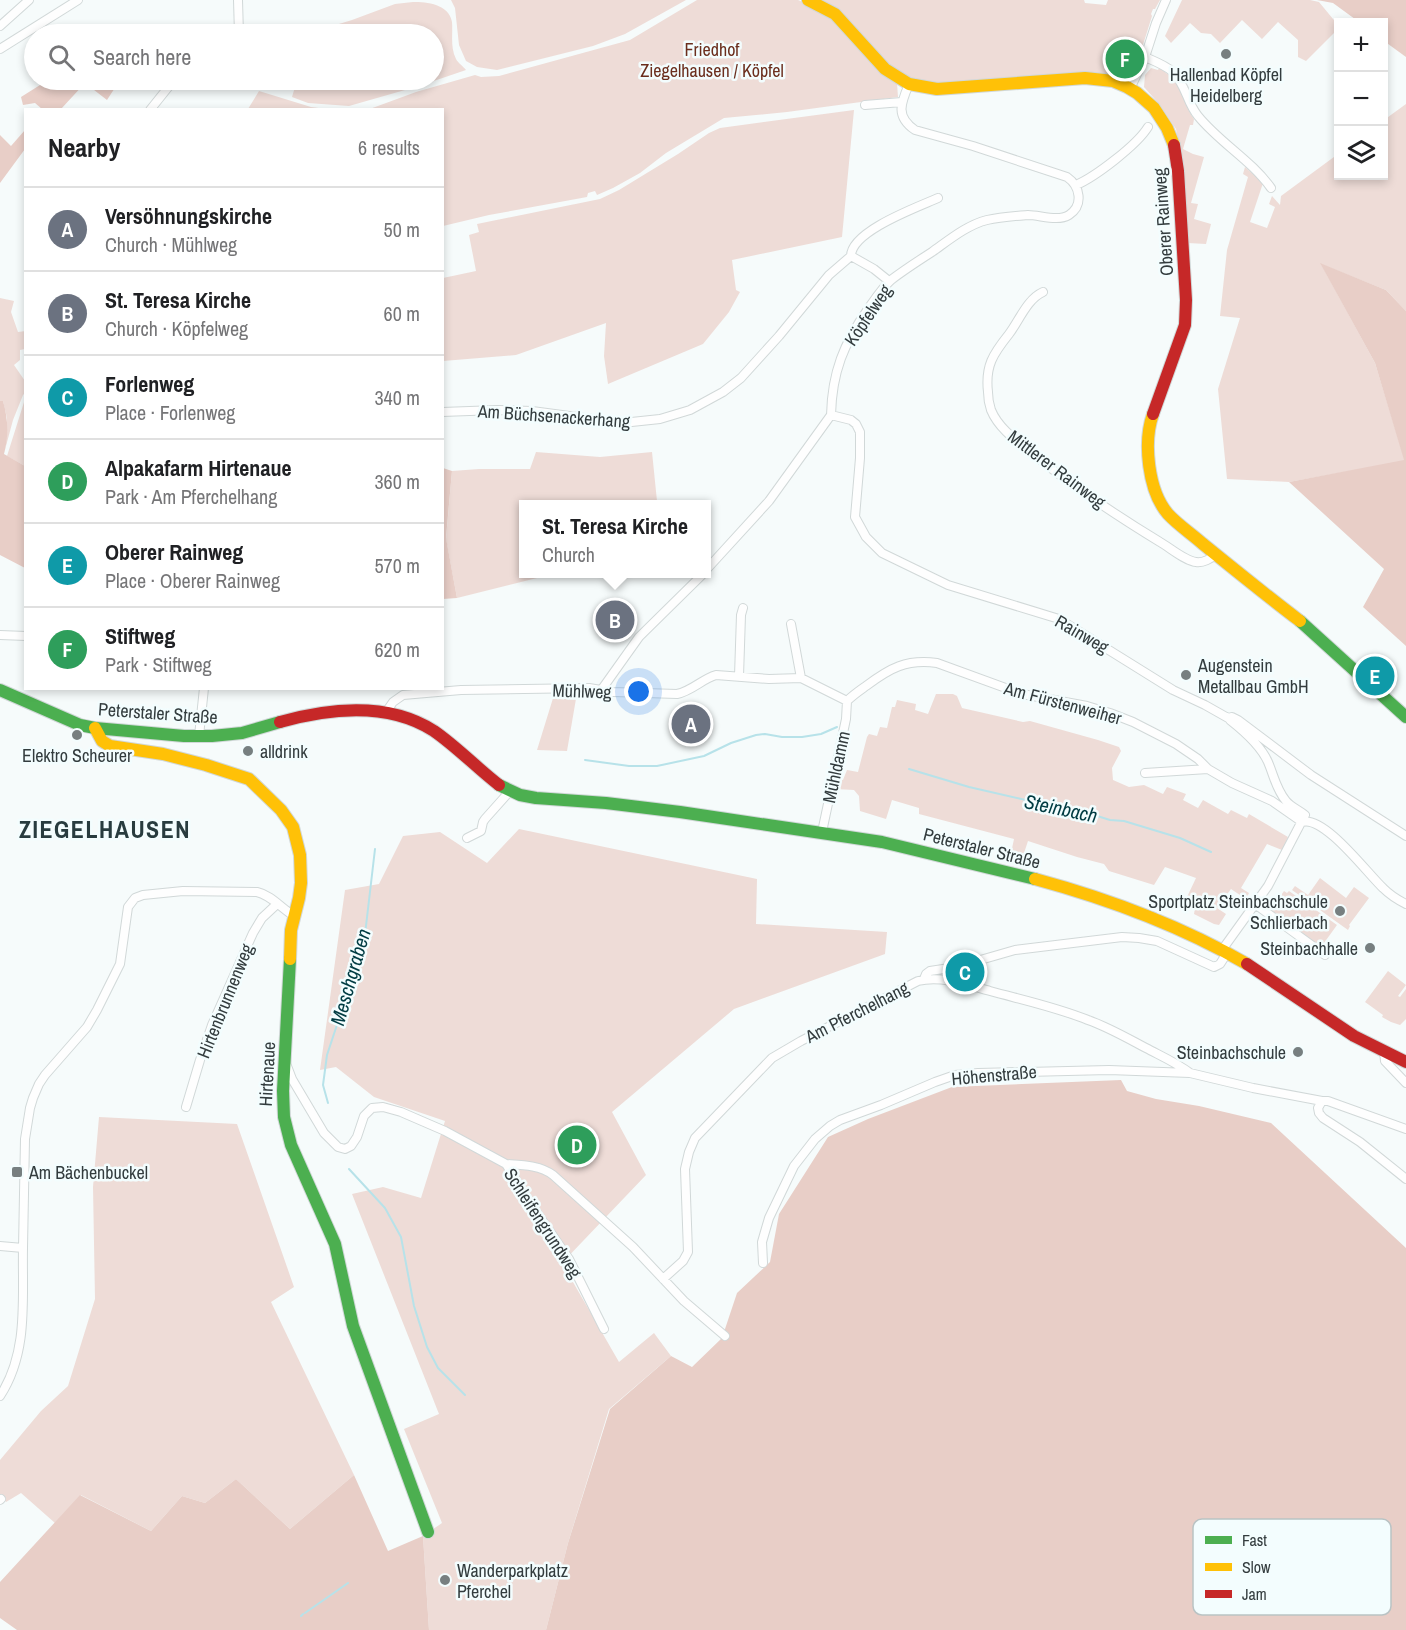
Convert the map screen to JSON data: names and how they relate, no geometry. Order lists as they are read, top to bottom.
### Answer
{
  "streets": {
    "street": [
      "Oberer Rainweg",
      "Köpfelweg",
      "Am Büchsenackerhang",
      "Mittlerer Rainweg",
      "Rainweg",
      "Mühlweg",
      "Am Fürstenweiher",
      "Peterstaler Straße",
      "Mühldamm",
      "Hirtenbrunnenweg",
      "Am Pferchelhang",
      "Hirtenaue",
      "Höhenstraße",
      "Schleifengrundweg"
    ]
  },
  "crossings": [
    ["Oberer Rainweg", "Mittlerer Rainweg"],
    ["Köpfelweg", "Rainweg"],
    ["Mühlweg", "Am Fürstenweiher"],
    ["Mühlweg", "Peterstaler Straße"],
    ["Mühlweg", "Mühldamm"],
    ["Am Fürstenweiher", "Mühldamm"],
    ["Peterstaler Straße", "Mühldamm"],
    ["Peterstaler Straße", "Hirtenaue"],
    ["Am Pferchelhang", "Höhenstraße"],
    ["Hirtenaue", "Schleifengrundweg"]
  ],
  "districts": ["ZIEGELHAUSEN"],
  "water": ["Steinbach", "Meschgraben"],
  "parks": ["Friedhof Ziegelhausen / Köpfel"],
  "places": {
    "other": [
      "Hallenbad Köpfel Heidelberg",
      "Augenstein Metallbau GmbH",
      "Elektro Scheurer",
      "alldrink",
      "Sportplatz Steinbachschule Schlierbach",
      "Steinbachhalle",
      "Steinbachschule",
      "Wanderparkplatz Pferchel"
    ],
    "transit": ["Am Bächenbuckel"]
  },
  "legend": ["Fast", "Slow", "Jam"],
  "page": {
    "map_buttons": ["+", "−"],
    "search": "Search here",
    "pins": [
      "F",
      "B",
      "E",
      "A",
      "C",
      "D"
    ],
    "heading": ["Nearby", "6 results"],
    "list": [
      {
        "mark": "A",
        "name": "Versöhnungskirche",
        "note": "Church · Mühlweg",
        "value": "50 m"
      },
      {
        "mark": "B",
        "name": "St. Teresa Kirche",
        "note": "Church · Köpfelweg",
        "value": "60 m"
      },
      {
        "mark": "C",
        "name": "Forlenweg",
        "note": "Place · Forlenweg",
        "value": "340 m"
      },
      {
        "mark": "D",
        "name": "Alpakafarm Hirtenaue",
        "note": "Park · Am Pferchelhang",
        "value": "360 m"
      },
      {
        "mark": "E",
        "name": "Oberer Rainweg",
        "note": "Place · Oberer Rainweg",
        "value": "570 m"
      },
      {
        "mark": "F",
        "name": "Stiftweg",
        "note": "Park · Stiftweg",
        "value": "620 m"
      }
    ],
    "popup": ["St. Teresa Kirche", "Church"]
  }
}
